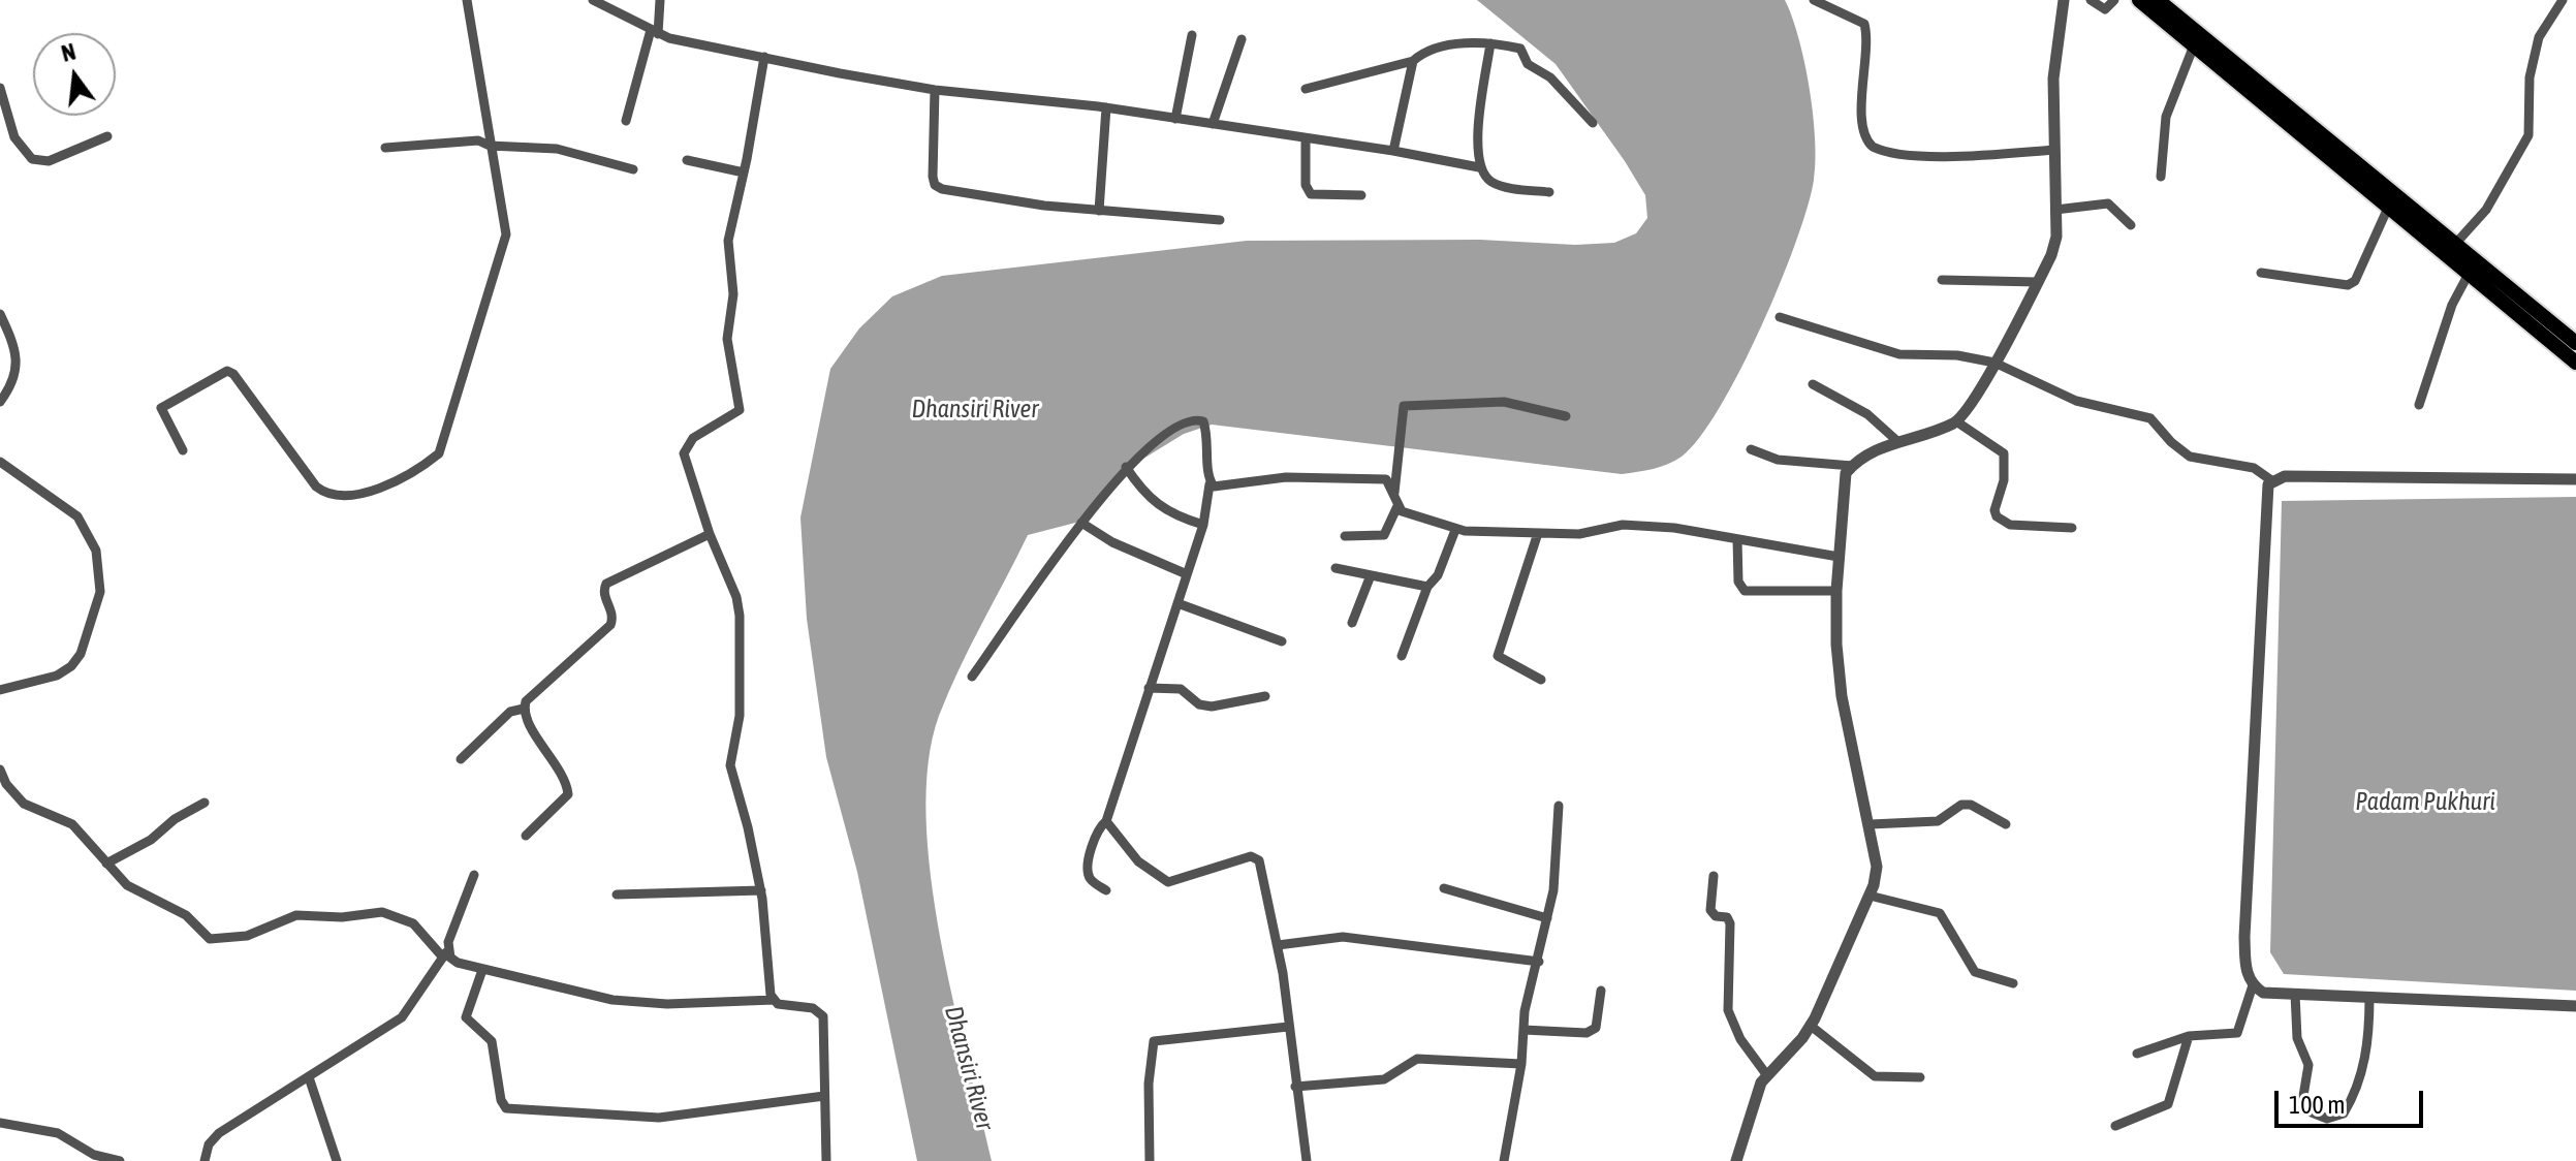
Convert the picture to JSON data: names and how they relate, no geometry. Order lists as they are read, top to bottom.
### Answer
{
  "water": ["Dhansiri River", "Padam Pukhuri"],
  "scale_bar": "100 m",
  "north": "top"
}
